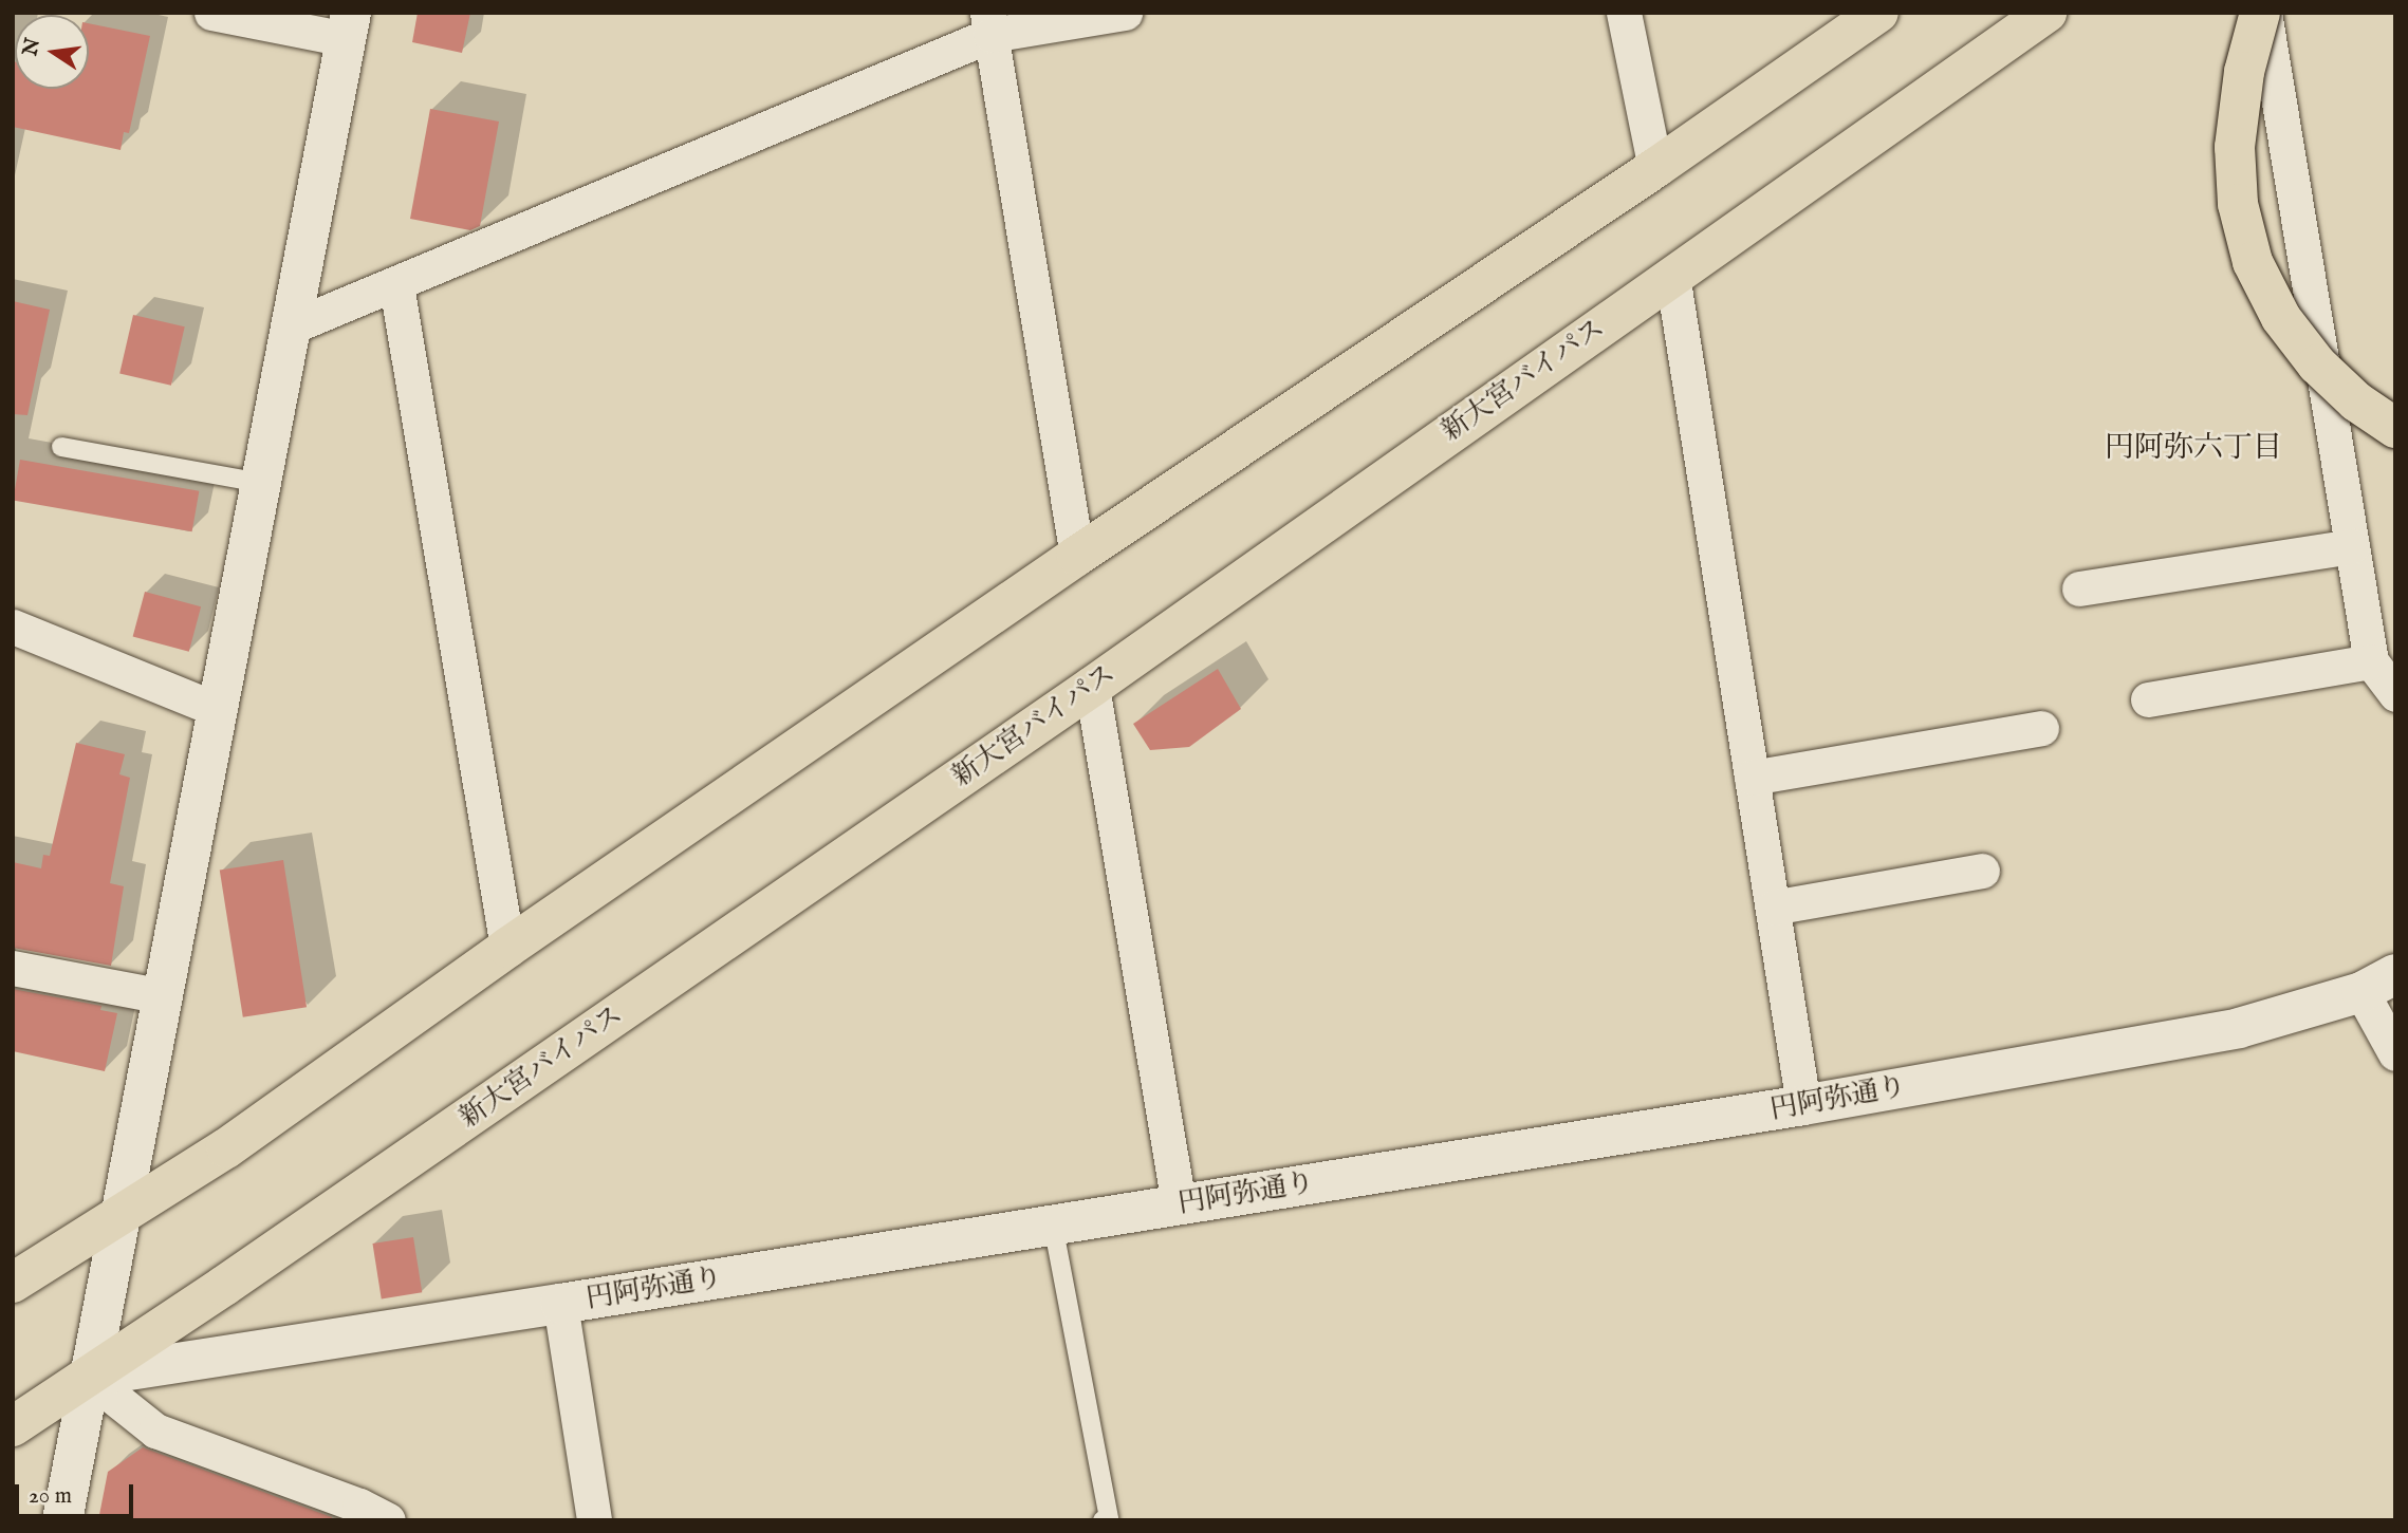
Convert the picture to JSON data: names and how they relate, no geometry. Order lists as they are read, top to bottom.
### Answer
{
  "streets": {
    "highway": ["新大宮バイパス"],
    "street": ["円阿弥通り"]
  },
  "crossings": [
    ["新大宮バイパス", "円阿弥通り"]
  ],
  "districts": ["円阿弥六丁目"],
  "scale_bar": "20 m",
  "north": "left"
}
